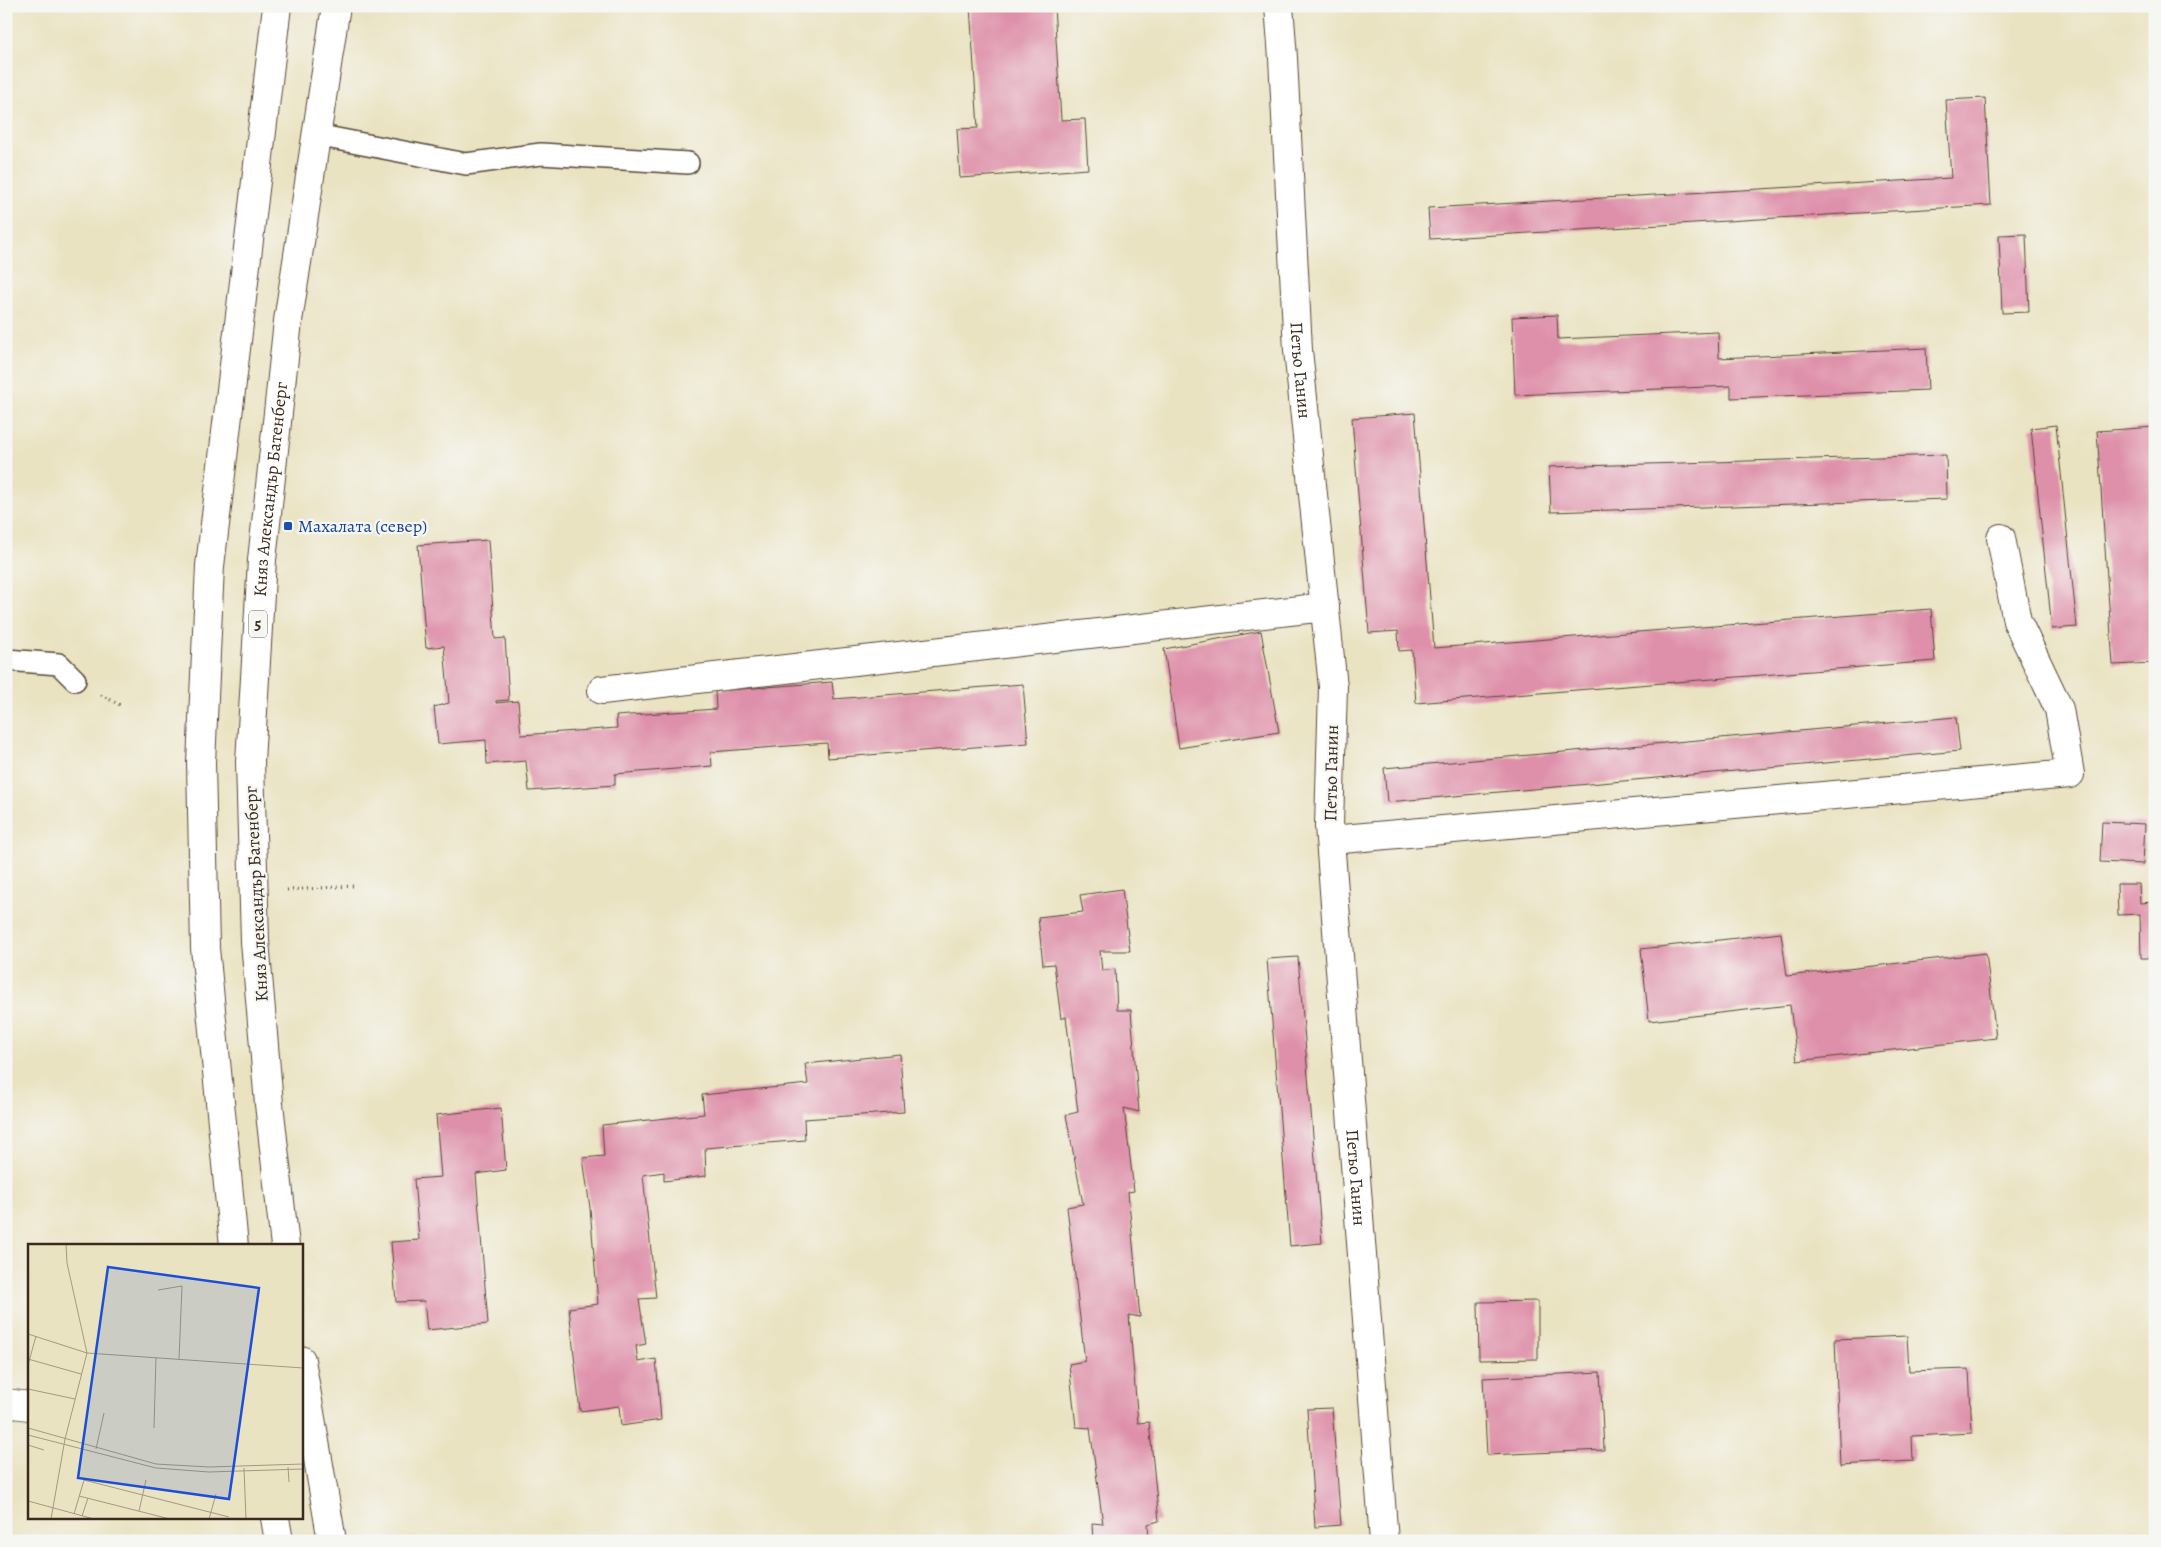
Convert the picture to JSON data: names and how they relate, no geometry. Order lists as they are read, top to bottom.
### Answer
{
  "streets": {
    "street": ["Петьо Ганин", "Княз Александър Батенберг", "5"]
  },
  "places": {
    "transit": ["Махалата (север)"]
  }
}
